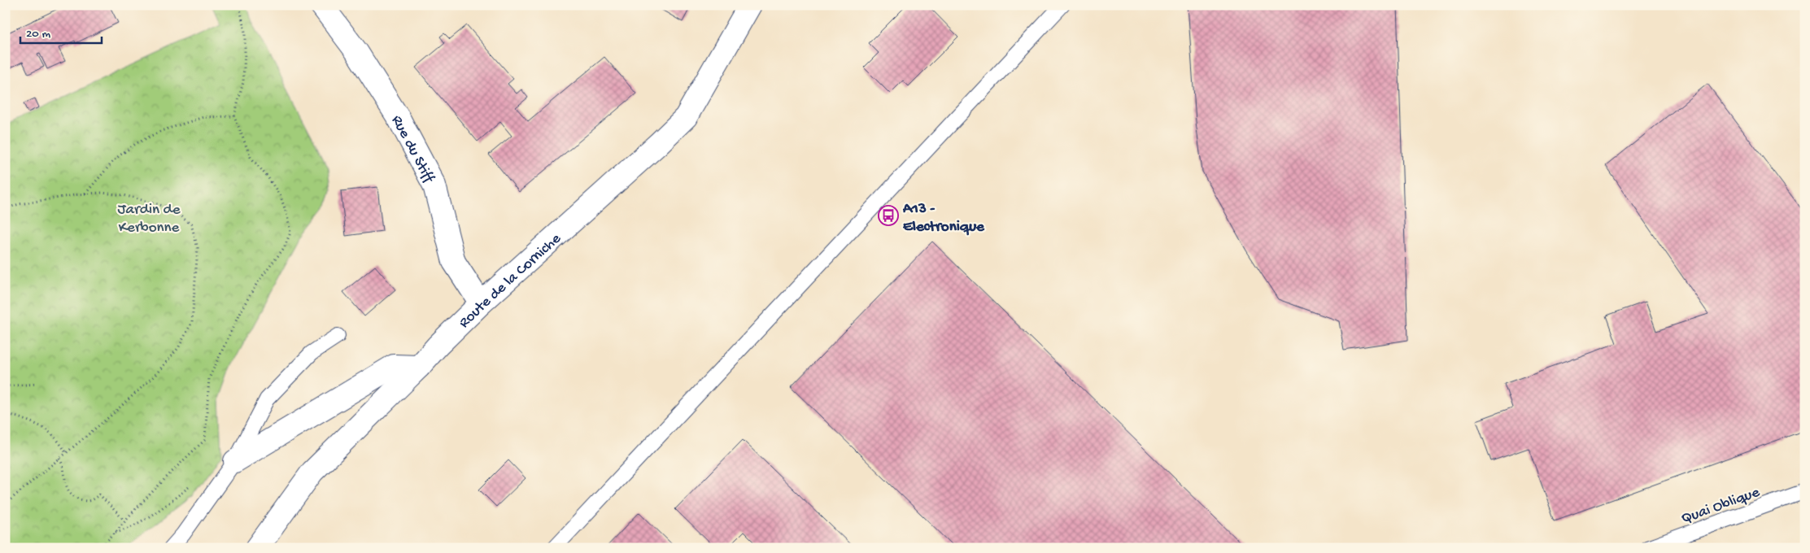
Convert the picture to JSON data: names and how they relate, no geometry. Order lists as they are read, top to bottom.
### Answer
{
  "streets": {
    "street": ["Rue du Stiff", "Route de la Corniche"],
    "lane": ["Quai Oblique"]
  },
  "crossings": [
    ["Rue du Stiff", "Route de la Corniche"]
  ],
  "parks": ["Jardin de Kerbonne"],
  "places": {
    "bus stop": ["A13 - Electronique"]
  },
  "scale_bar": "20 m"
}
